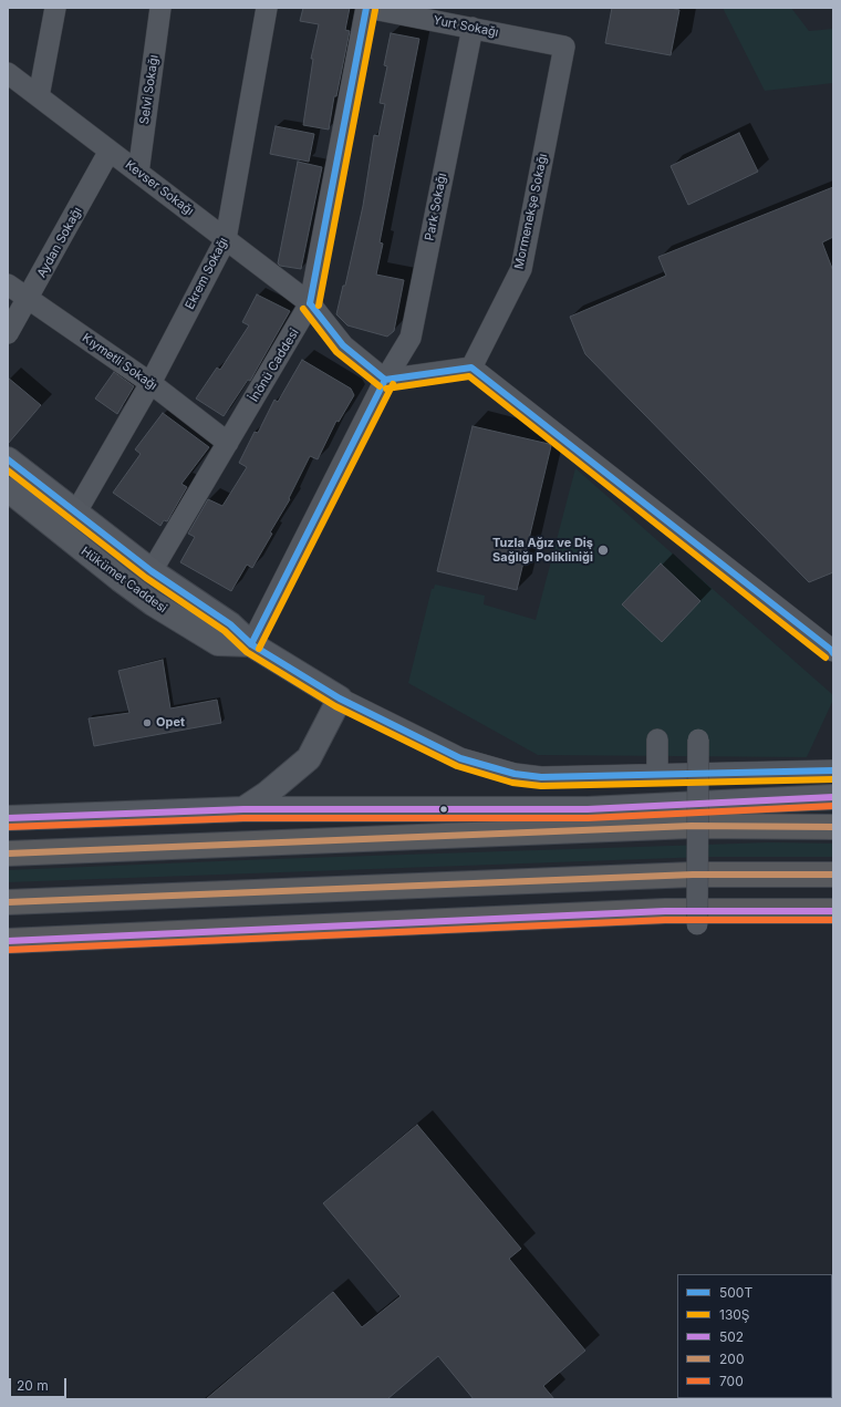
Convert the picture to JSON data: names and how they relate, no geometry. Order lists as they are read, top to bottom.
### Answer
{
  "streets": {
    "main road": ["Hükümet Caddesi"],
    "street": [
      "Yurt Sokağı",
      "Selvi Sokağı",
      "Kevser Sokağı",
      "Park Sokağı",
      "Mormenekşe Sokağı",
      "Aydan Sokağı",
      "Ekrem Sokağı",
      "Kıymetli Sokağı",
      "İnönü Caddesi"
    ]
  },
  "crossings": [
    ["Yurt Sokağı", "Park Sokağı"],
    ["Yurt Sokağı", "Mormenekşe Sokağı"],
    ["Yurt Sokağı", "İnönü Caddesi"],
    ["Selvi Sokağı", "Kevser Sokağı"],
    ["Kevser Sokağı", "Park Sokağı"],
    ["Kevser Sokağı", "Aydan Sokağı"],
    ["Kevser Sokağı", "Ekrem Sokağı"],
    ["Kevser Sokağı", "İnönü Caddesi"],
    ["Park Sokağı", "Hükümet Caddesi"],
    ["Aydan Sokağı", "Kıymetli Sokağı"],
    ["Ekrem Sokağı", "Kıymetli Sokağı"],
    ["Ekrem Sokağı", "Hükümet Caddesi"],
    ["Kıymetli Sokağı", "İnönü Caddesi"],
    ["İnönü Caddesi", "Hükümet Caddesi"]
  ],
  "places": ["Tuzla Ağız ve Diş Sağlığı Polikliniği", "Opet"],
  "lines": [
    "transit line 500T",
    "transit line 130Ş",
    "transit line 502",
    "transit line 700",
    "transit line 200"
  ],
  "legend": [
    "500T",
    "130Ş",
    "502",
    "200",
    "700"
  ],
  "scale_bar": "20 m"
}
